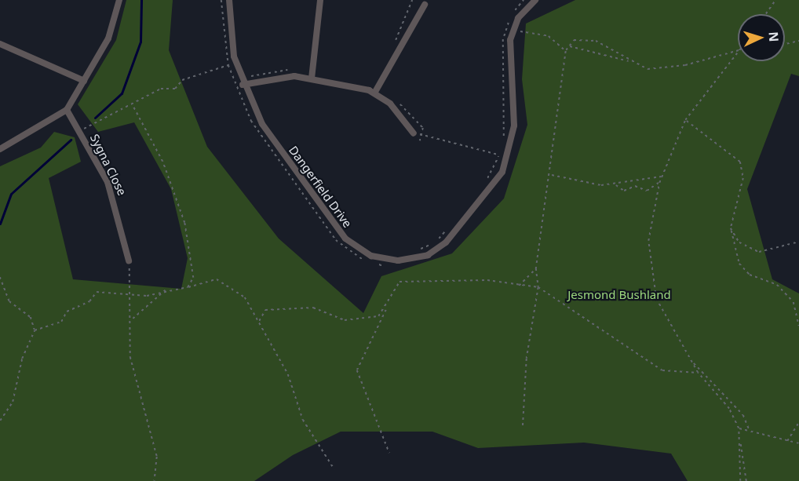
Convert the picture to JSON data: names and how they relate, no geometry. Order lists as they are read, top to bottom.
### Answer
{
  "streets": {
    "street": ["Sygna Close", "Dangerfield Drive"]
  },
  "parks": ["Jesmond Bushland"],
  "north": "right"
}
